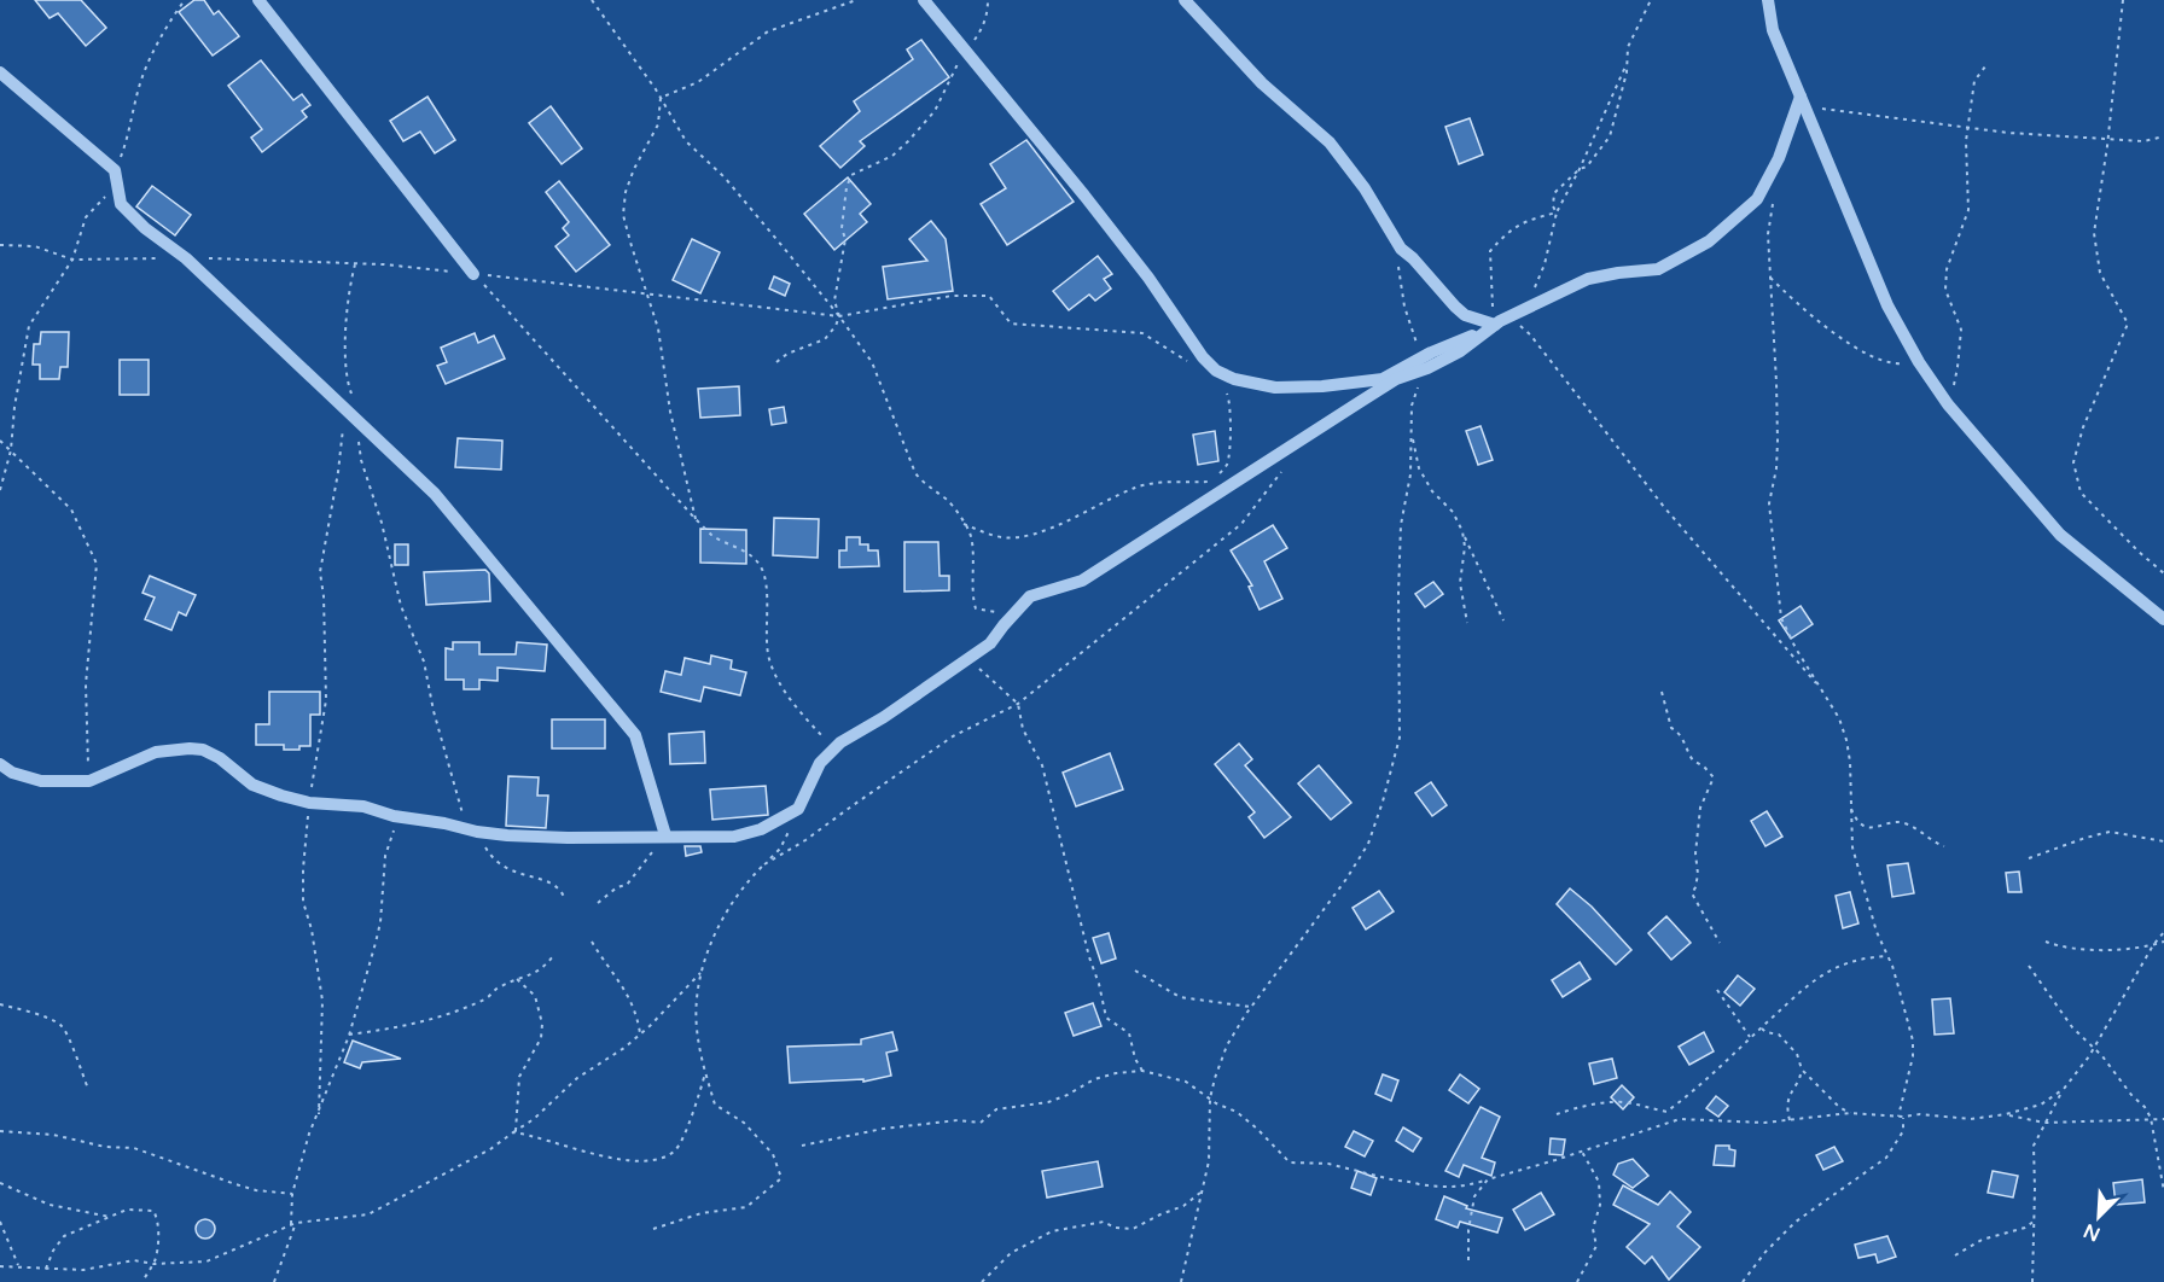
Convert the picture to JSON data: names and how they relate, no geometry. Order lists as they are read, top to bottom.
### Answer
{
  "north": "bottom left"
}
